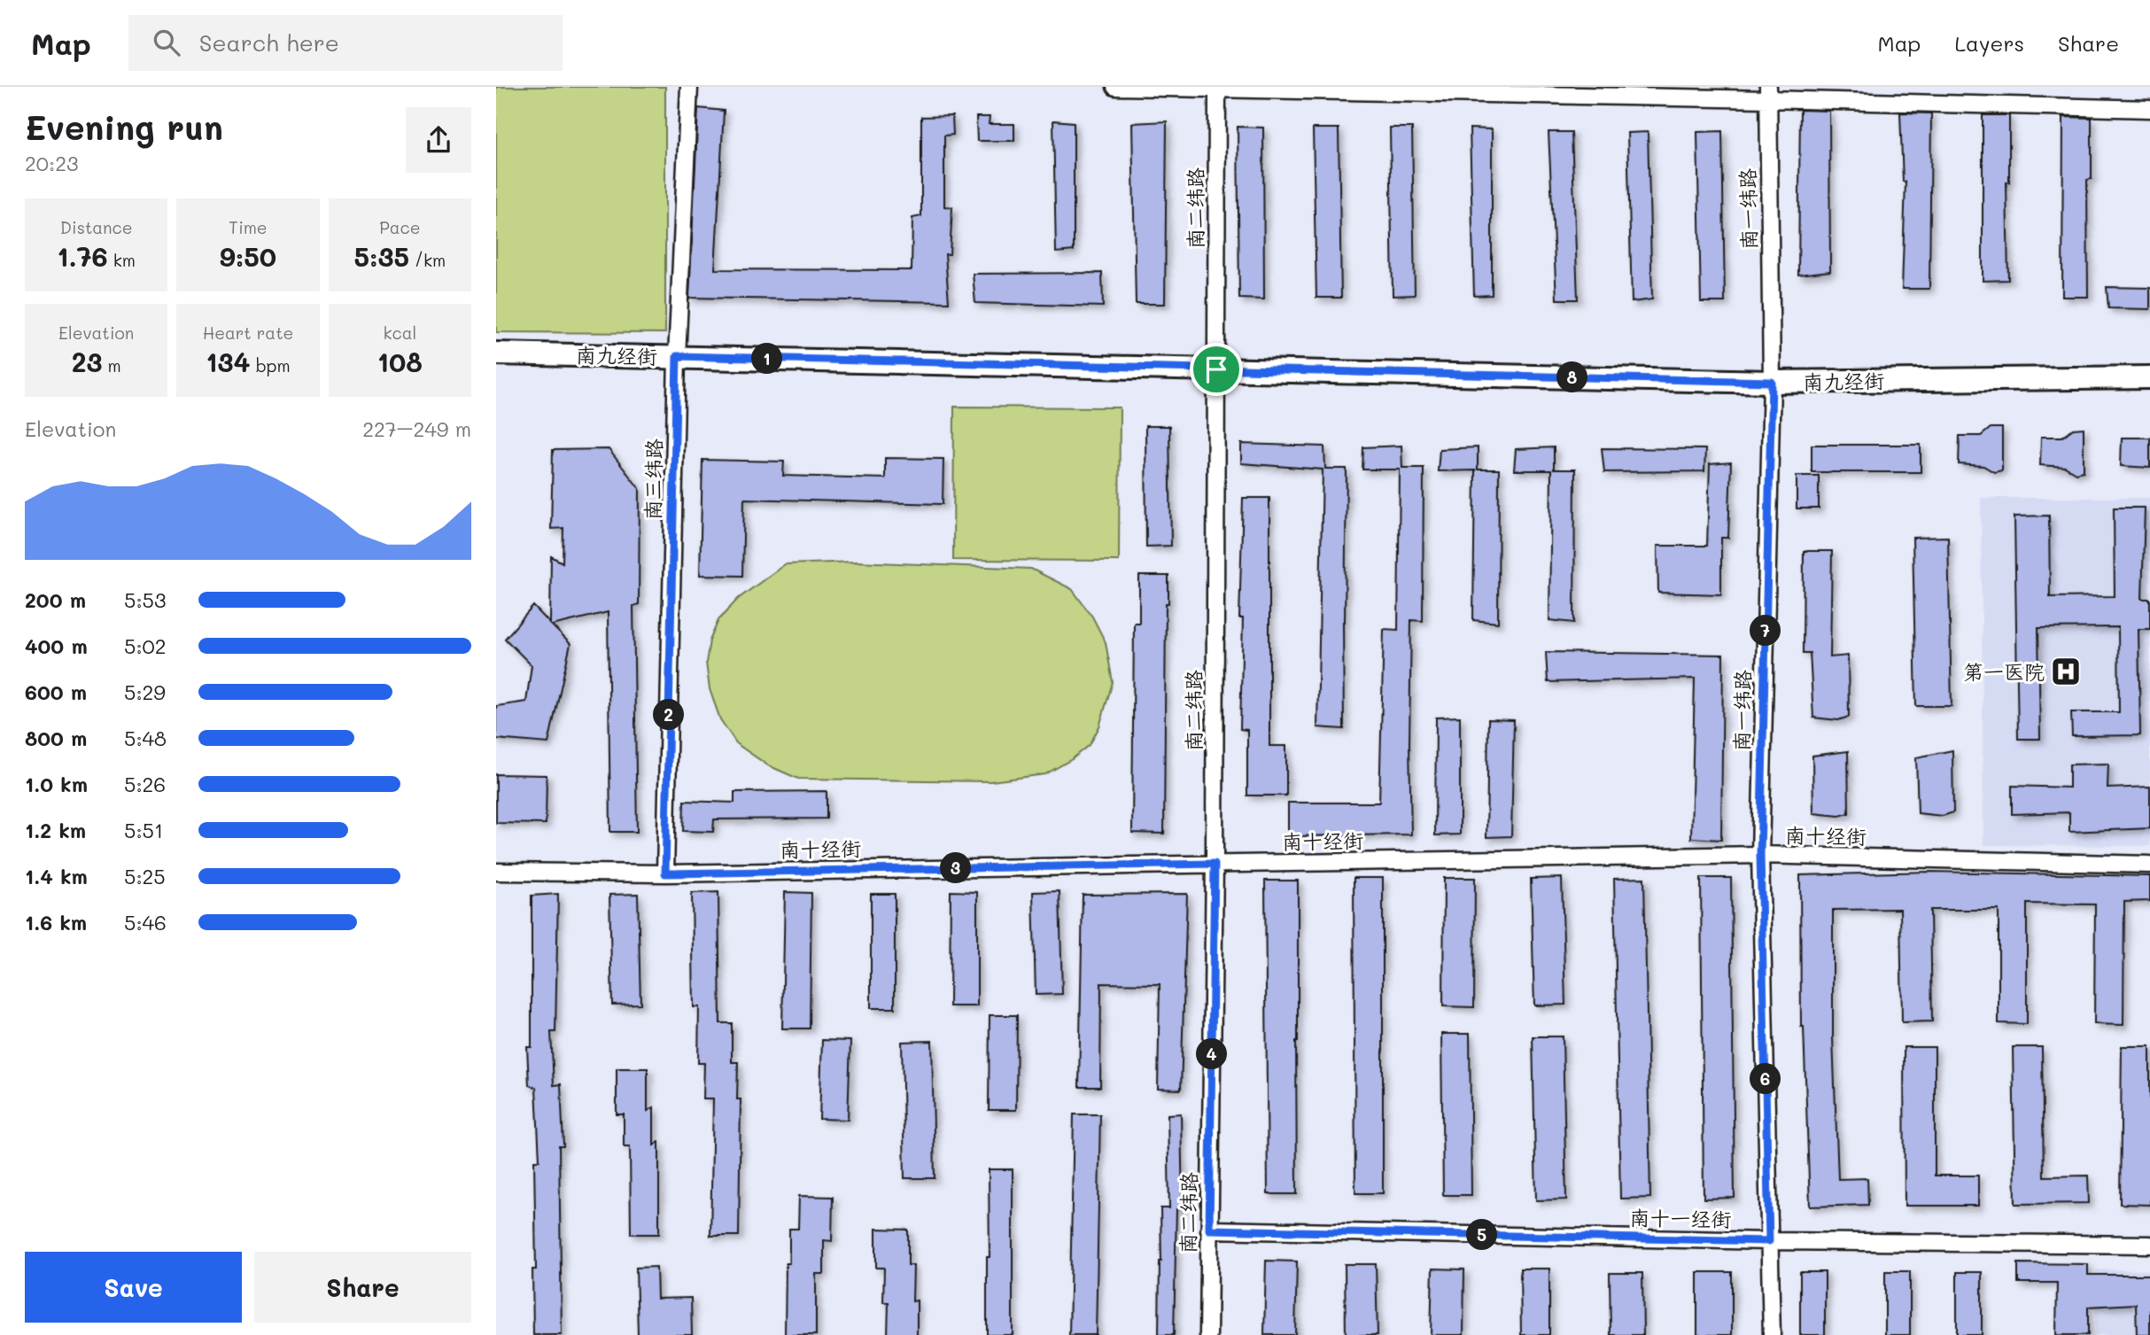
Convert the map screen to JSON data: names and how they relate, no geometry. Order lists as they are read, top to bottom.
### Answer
{
  "streets": {
    "main road": ["南九经街"],
    "street": [
      "南二纬路",
      "南一纬路",
      "南三纬路",
      "南十经街",
      "南十一经街"
    ]
  },
  "crossings": [
    ["南二纬路", "南九经街"],
    ["南二纬路", "南十经街"],
    ["南二纬路", "南十一经街"],
    ["南一纬路", "南九经街"],
    ["南一纬路", "南十经街"],
    ["南一纬路", "南十一经街"],
    ["南九经街", "南三纬路"],
    ["南三纬路", "南十经街"]
  ],
  "places": {
    "hospital": ["第一医院"]
  },
  "page": {
    "header": "Map",
    "search": "Search here",
    "nav": ["Map", "Layers", "Share"],
    "heading": ["Evening run", "20:23"],
    "stats": [
      ["Distance", "1.76 km"],
      ["Time", "9:50"],
      ["Pace", "5:35 /km"],
      ["Elevation", "23 m"],
      ["Heart rate", "134 bpm"],
      ["kcal", "108"]
    ],
    "pins": [
      "1",
      "8",
      "7",
      "2",
      "3",
      "4",
      "6",
      "5"
    ],
    "chart": ["Elevation", "227–249 m"],
    "list": [
      {
        "name": "200 m",
        "note": "5:53"
      },
      {
        "name": "400 m",
        "note": "5:02"
      },
      {
        "name": "600 m",
        "note": "5:29"
      },
      {
        "name": "800 m",
        "note": "5:48"
      },
      {
        "name": "1.0 km",
        "note": "5:26"
      },
      {
        "name": "1.2 km",
        "note": "5:51"
      },
      {
        "name": "1.4 km",
        "note": "5:25"
      },
      {
        "name": "1.6 km",
        "note": "5:46"
      }
    ],
    "buttons": ["Save", "Share"]
  }
}
